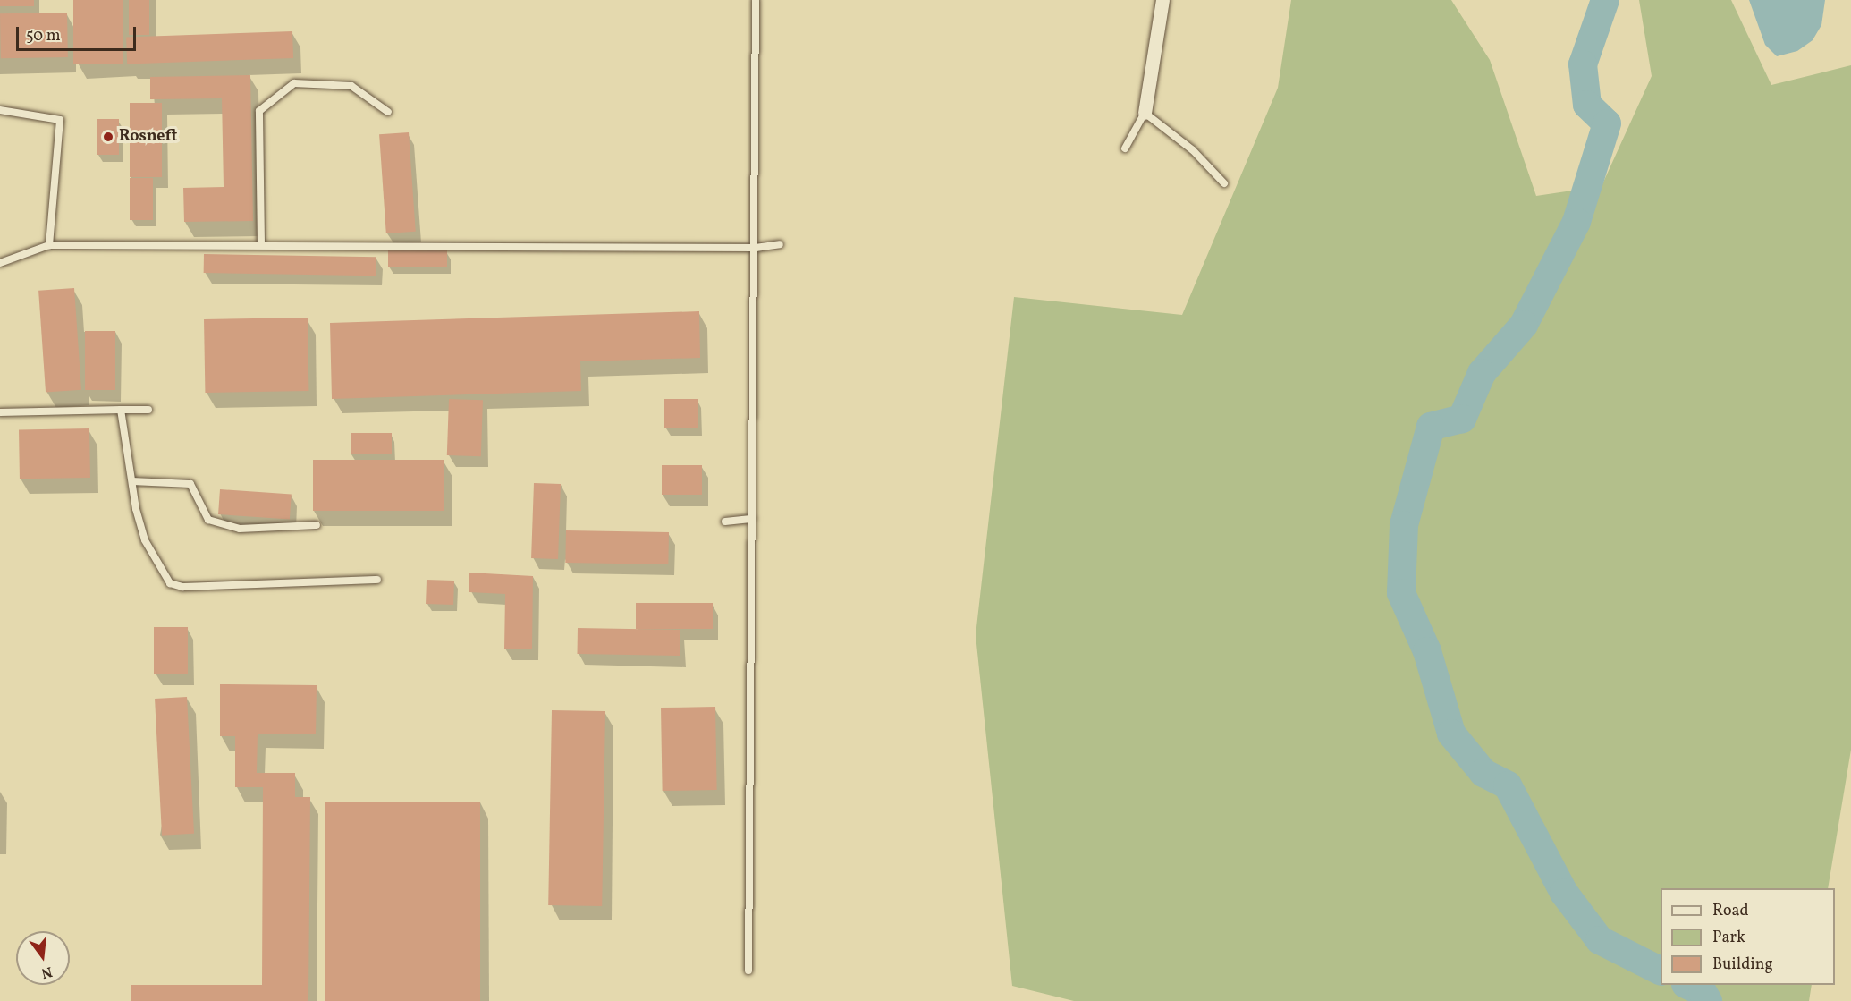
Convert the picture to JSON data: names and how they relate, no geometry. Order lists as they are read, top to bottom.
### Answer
{
  "places": ["Rosneft"],
  "legend": ["Road", "Park", "Building"],
  "scale_bar": "50 m",
  "north": "bottom"
}
